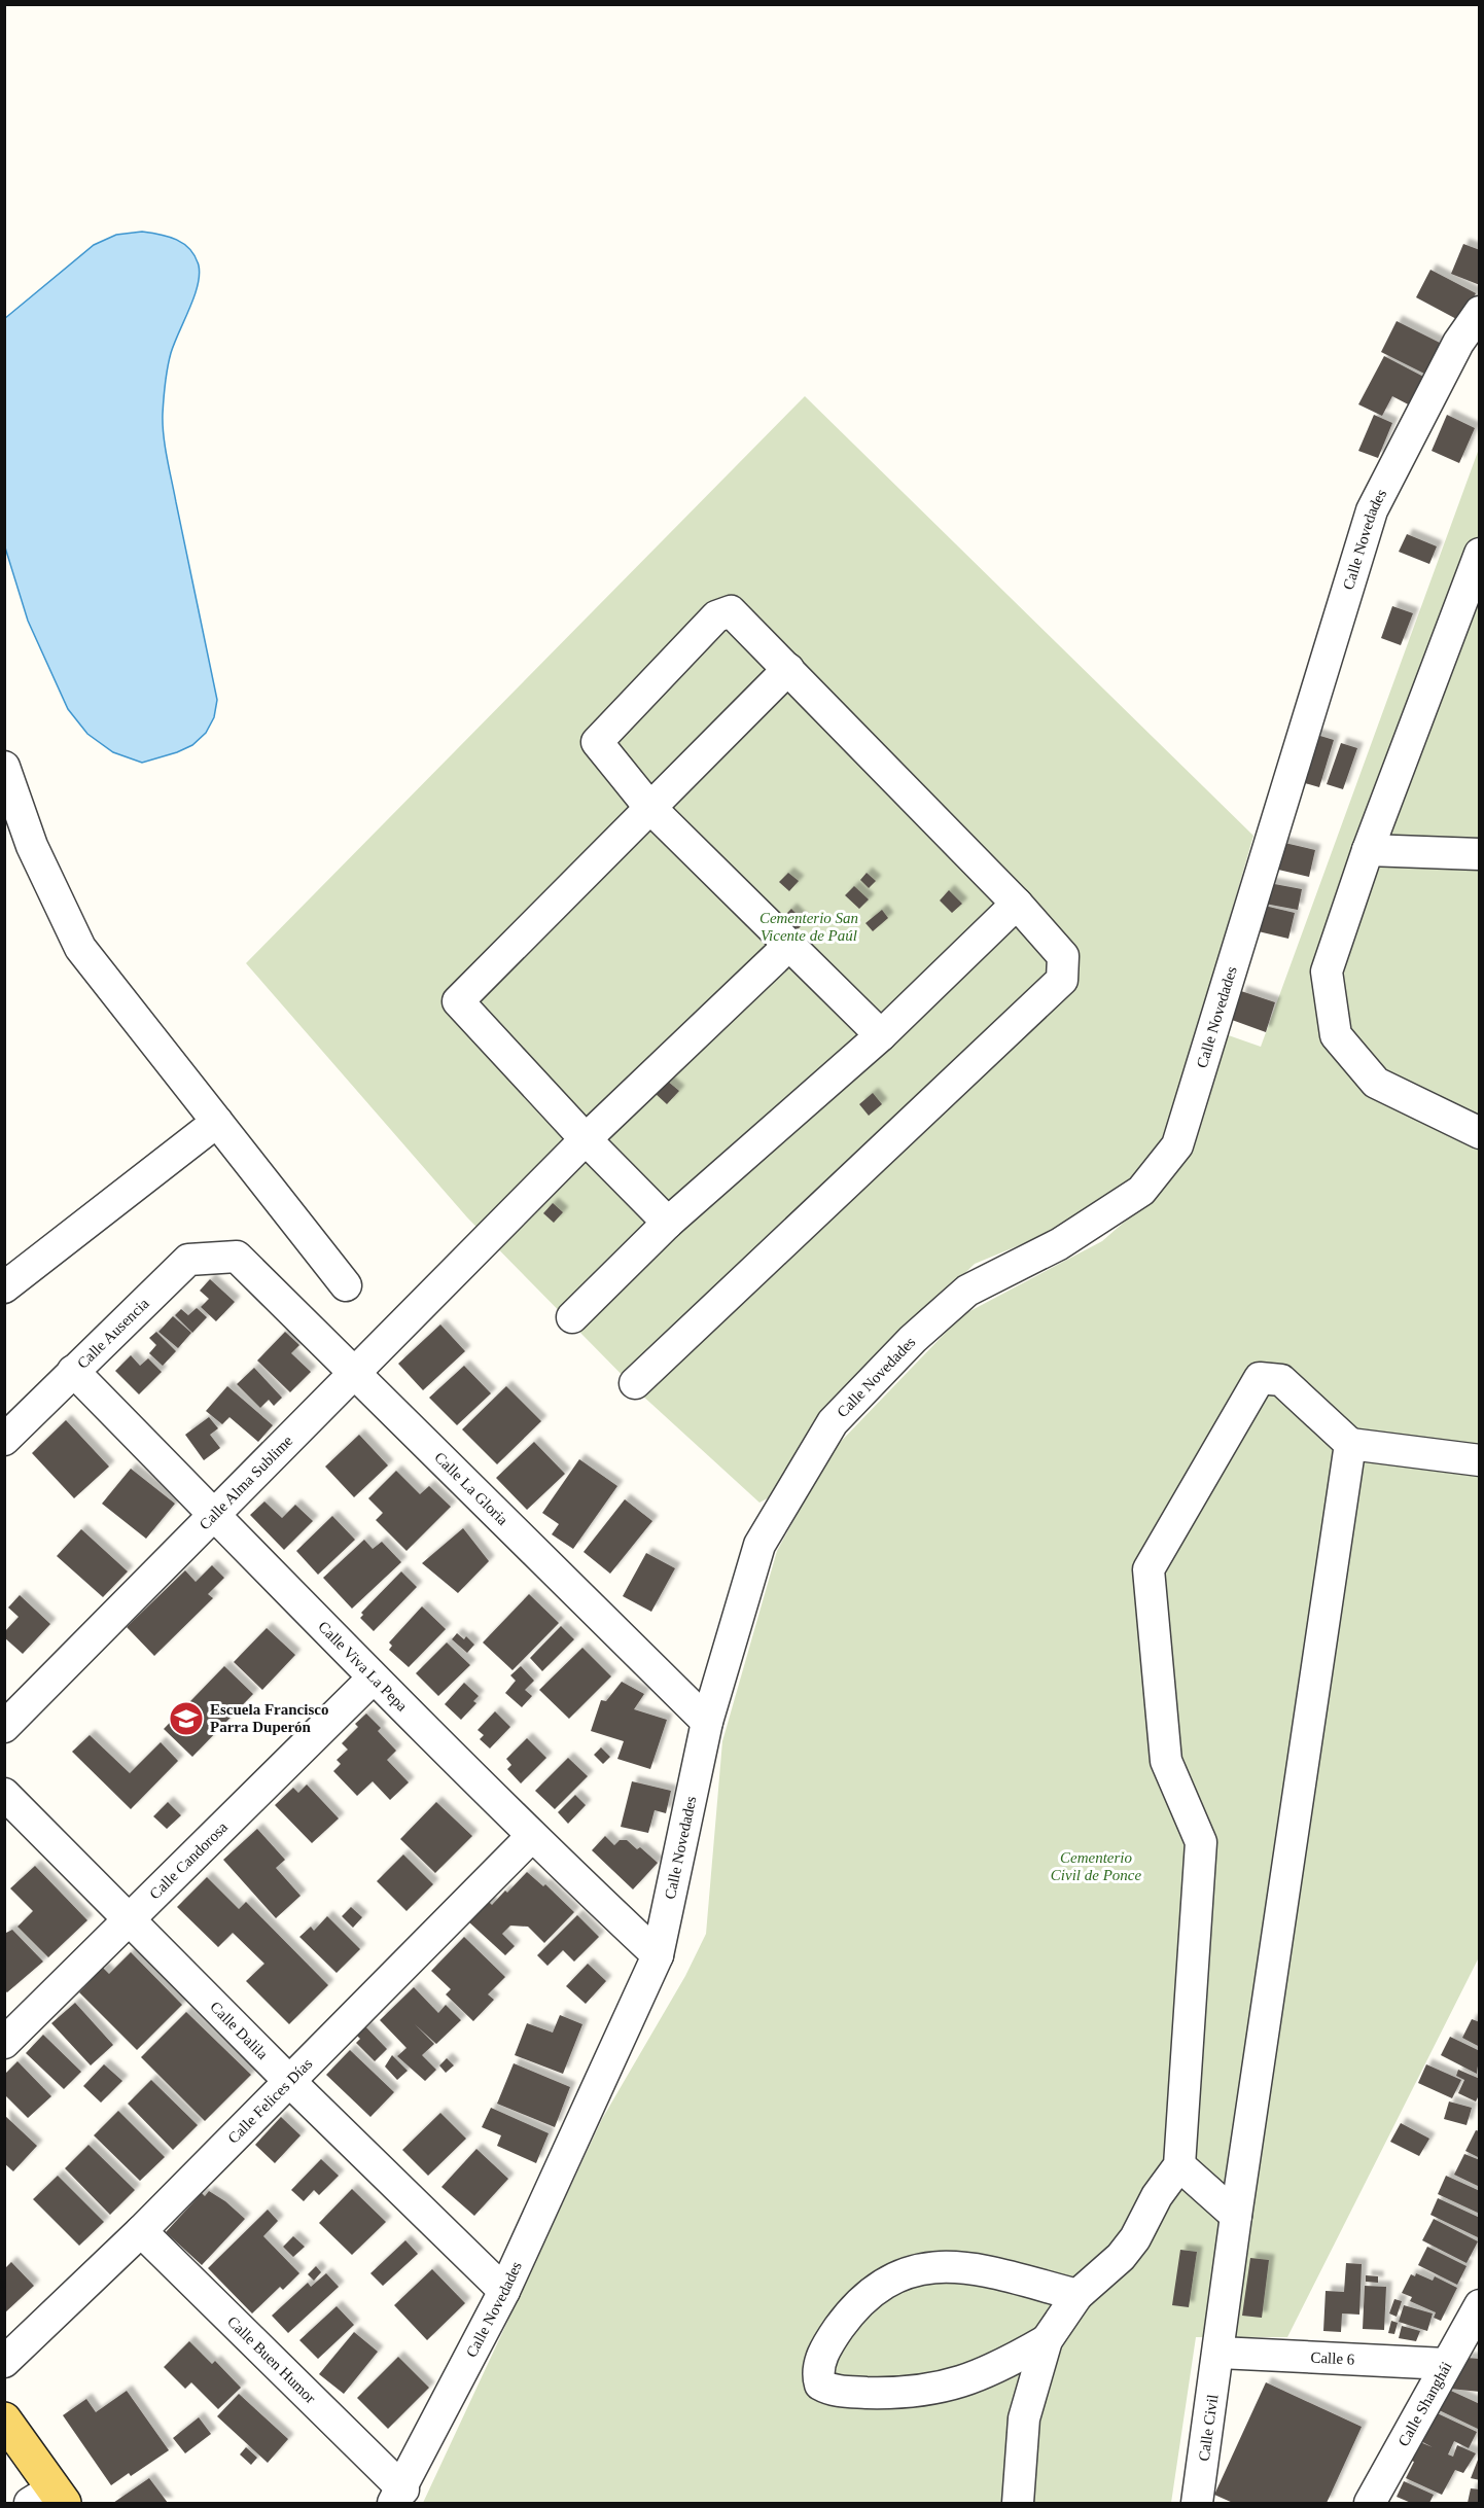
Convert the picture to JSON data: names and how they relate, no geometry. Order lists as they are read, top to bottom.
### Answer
{
  "streets": {
    "street": [
      "Calle Novedades",
      "Calle Ausencia",
      "Calle Alma Sublime",
      "Calle La Gloria",
      "Calle Viva La Pepa",
      "Calle Candorosa",
      "Calle Dalila",
      "Calle Felices Días",
      "Calle 6",
      "Calle Buen Humor",
      "Calle Shanghái",
      "Calle Civil"
    ]
  },
  "crossings": [
    ["Calle Novedades", "Calle La Gloria"],
    ["Calle Novedades", "Calle Viva La Pepa"],
    ["Calle Novedades", "Calle Dalila"],
    ["Calle Novedades", "Calle Buen Humor"],
    ["Calle Ausencia", "Calle La Gloria"],
    ["Calle Ausencia", "Calle Viva La Pepa"],
    ["Calle Alma Sublime", "Calle La Gloria"],
    ["Calle Alma Sublime", "Calle Viva La Pepa"],
    ["Calle Viva La Pepa", "Calle Candorosa"],
    ["Calle Viva La Pepa", "Calle Felices Días"],
    ["Calle Candorosa", "Calle Dalila"],
    ["Calle Dalila", "Calle Felices Días"],
    ["Calle Felices Días", "Calle Buen Humor"],
    ["Calle 6", "Calle Shanghái"],
    ["Calle 6", "Calle Civil"]
  ],
  "parks": ["Cementerio San Vicente de Paúl", "Cementerio Civil de Ponce"],
  "places": {
    "school or university": ["Escuela Francisco Parra Duperón"]
  }
}
